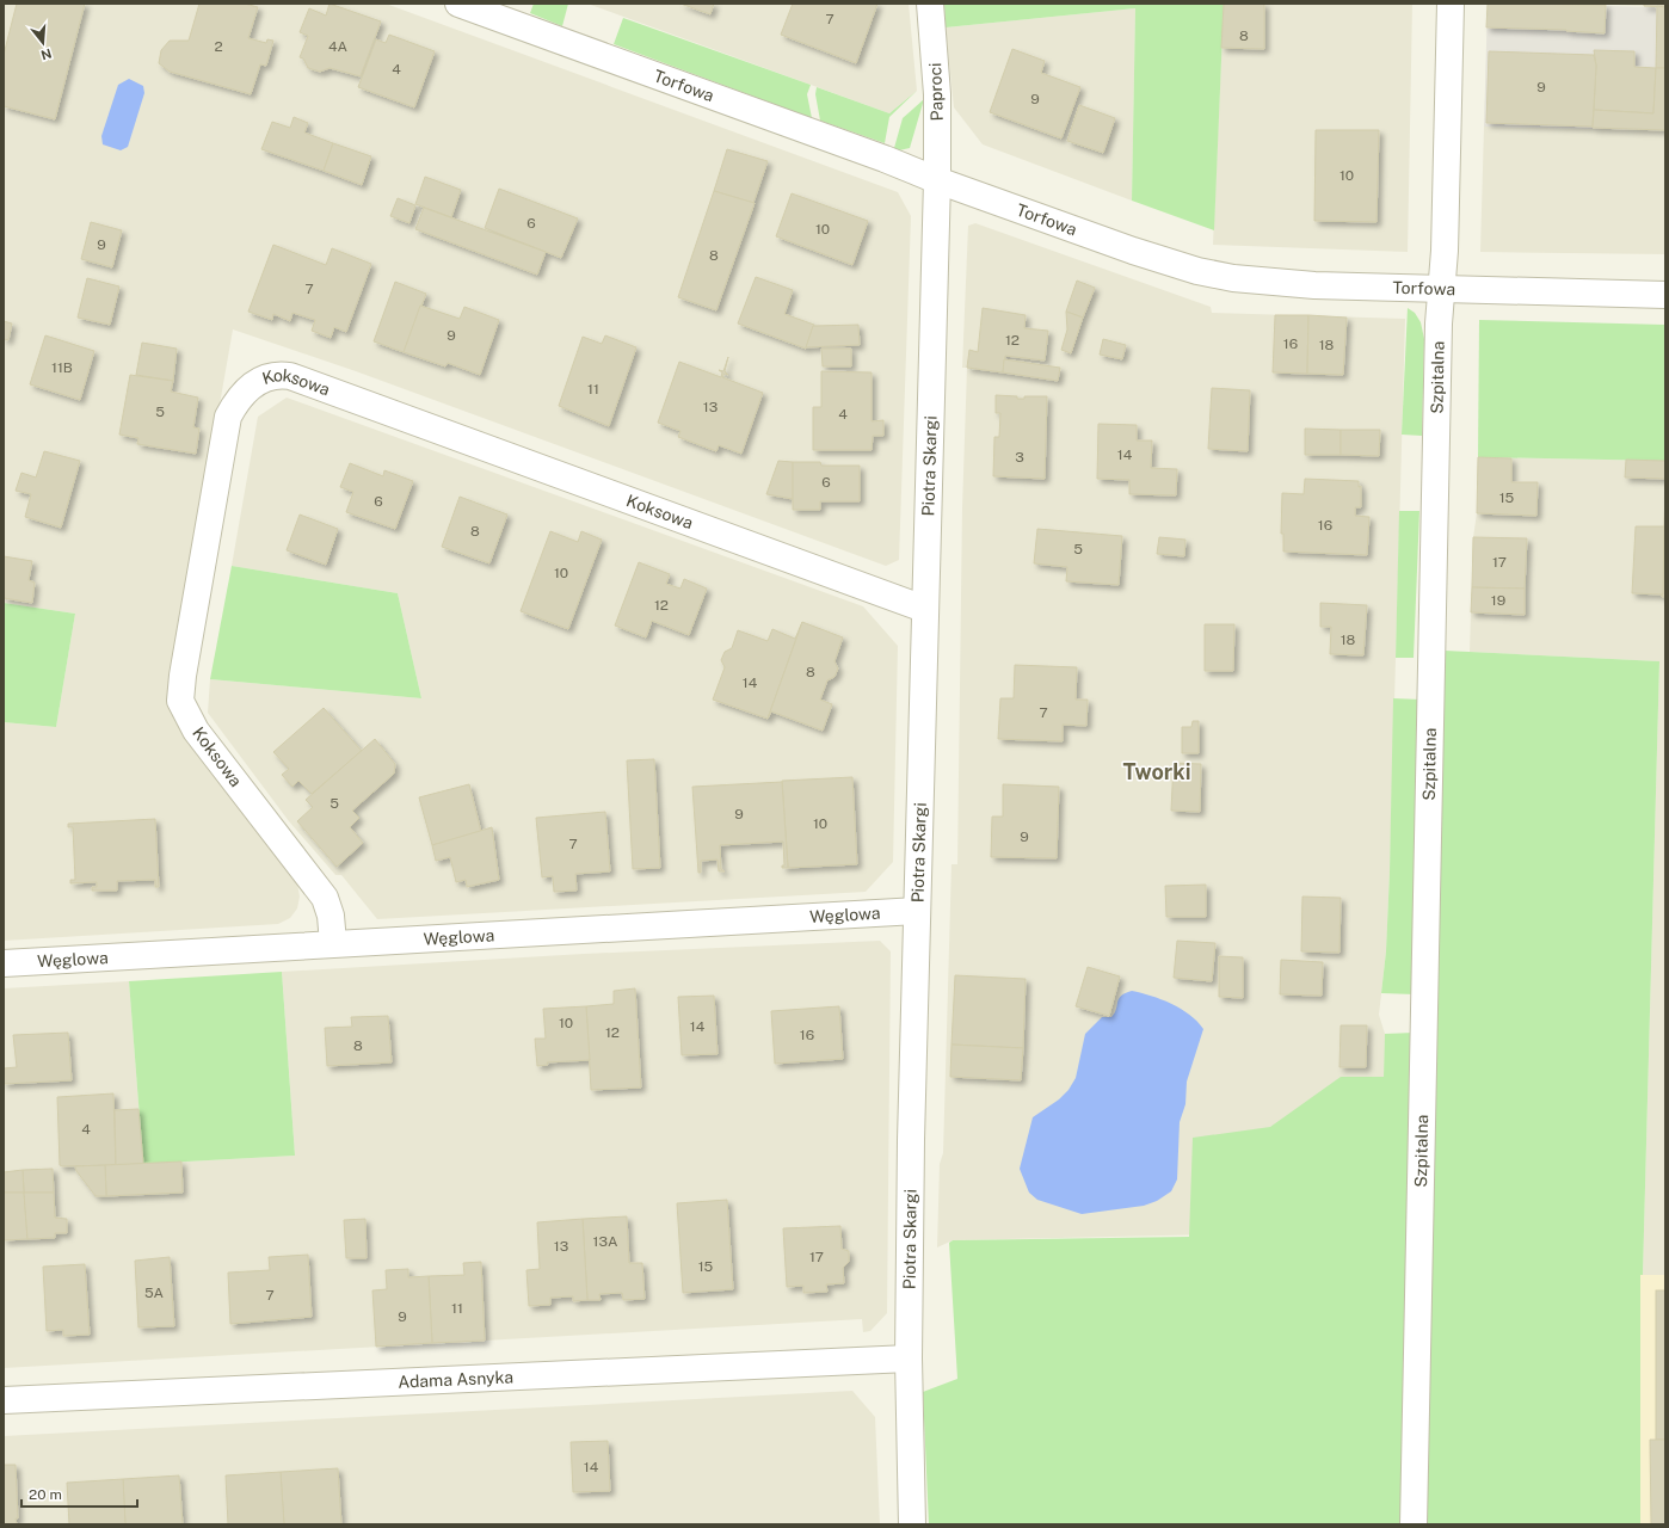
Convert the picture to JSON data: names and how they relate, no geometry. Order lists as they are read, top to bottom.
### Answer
{
  "streets": {
    "street": [
      "Torfowa",
      "Paproci",
      "Szpitalna",
      "Koksowa",
      "Piotra Skargi",
      "Węglowa",
      "Adama Asnyka"
    ]
  },
  "crossings": [
    ["Torfowa", "Paproci"],
    ["Torfowa", "Szpitalna"],
    ["Torfowa", "Piotra Skargi"],
    ["Paproci", "Piotra Skargi"],
    ["Koksowa", "Piotra Skargi"],
    ["Koksowa", "Węglowa"],
    ["Piotra Skargi", "Węglowa"],
    ["Piotra Skargi", "Adama Asnyka"]
  ],
  "districts": ["Tworki"],
  "house_numbers": [
    "7",
    "8",
    "2",
    "4A",
    "4",
    "9",
    "9",
    "10",
    "6",
    "10",
    "9",
    "8",
    "7",
    "9",
    "12",
    "16",
    "18",
    "11B",
    "11",
    "13",
    "5",
    "4",
    "14",
    "3",
    "6",
    "15",
    "6",
    "16",
    "8",
    "5",
    "17",
    "10",
    "19",
    "12",
    "18",
    "8",
    "14",
    "7",
    "5",
    "9",
    "10",
    "9",
    "7",
    "10",
    "14",
    "12",
    "16",
    "8",
    "4",
    "13A",
    "13",
    "17",
    "15",
    "5A",
    "7",
    "11",
    "9",
    "14"
  ],
  "scale_bar": "20 m",
  "north": "bottom"
}
